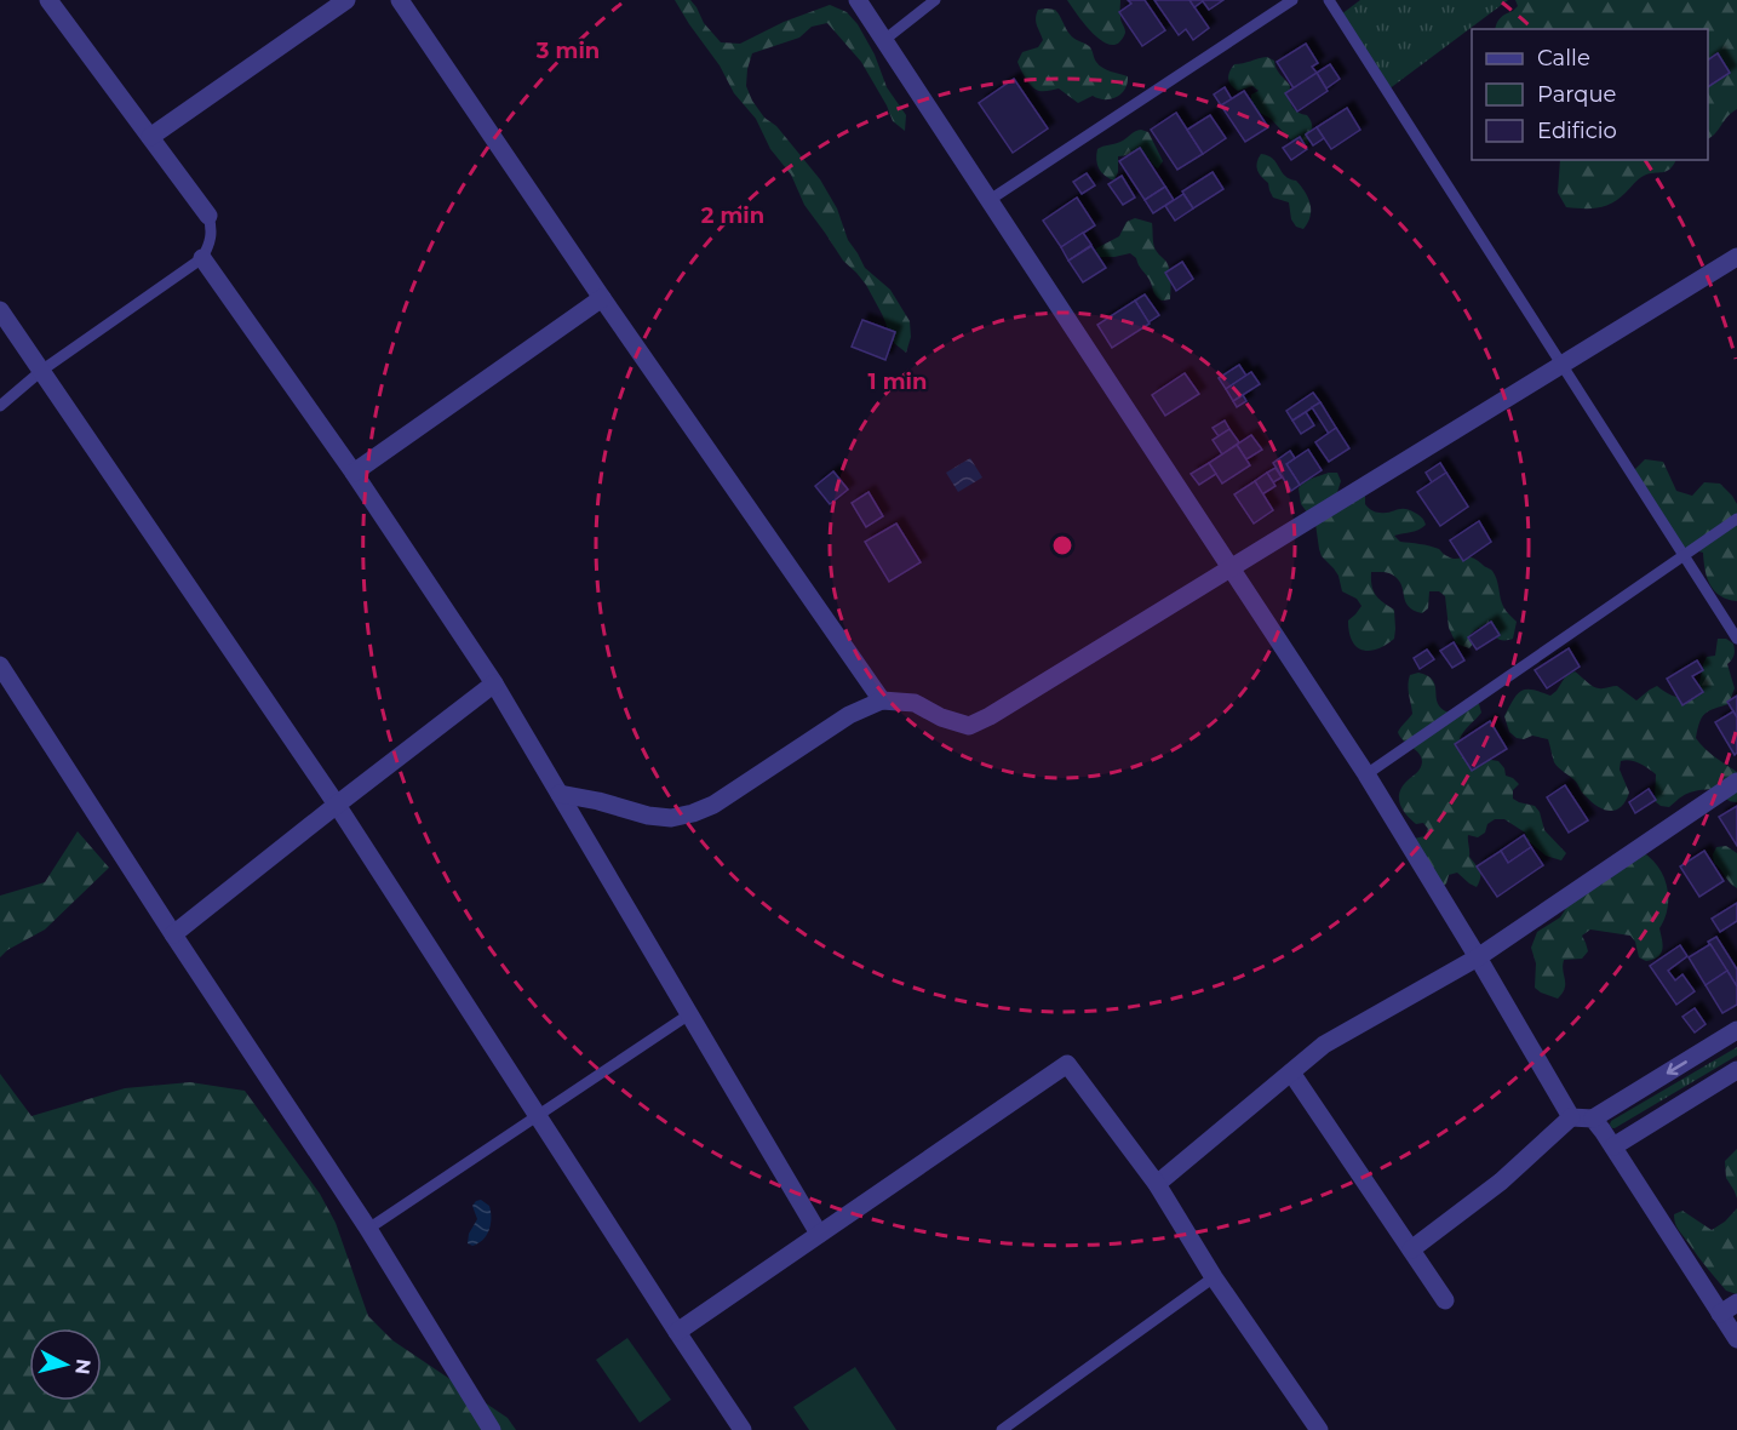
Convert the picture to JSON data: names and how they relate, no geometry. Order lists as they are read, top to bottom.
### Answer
{
  "legend": ["Calle", "Parque", "Edificio"],
  "north": "right",
  "rings": ["3 min", "2 min", "1 min"]
}
